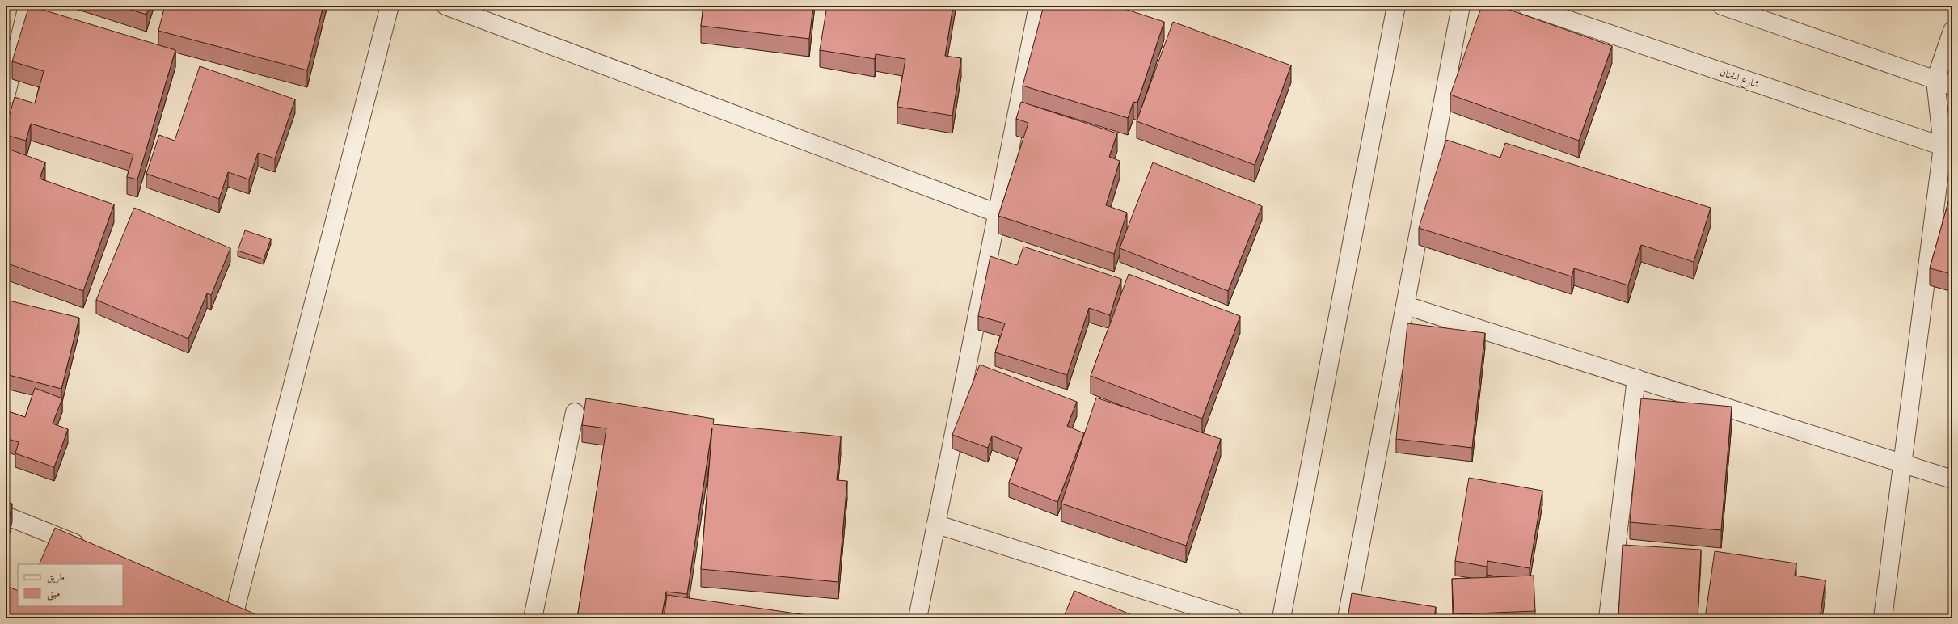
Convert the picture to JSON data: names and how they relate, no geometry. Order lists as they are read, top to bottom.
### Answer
{
  "streets": {
    "street": ["شارع الحنان"]
  },
  "legend": ["طريق", "مبنى"]
}
